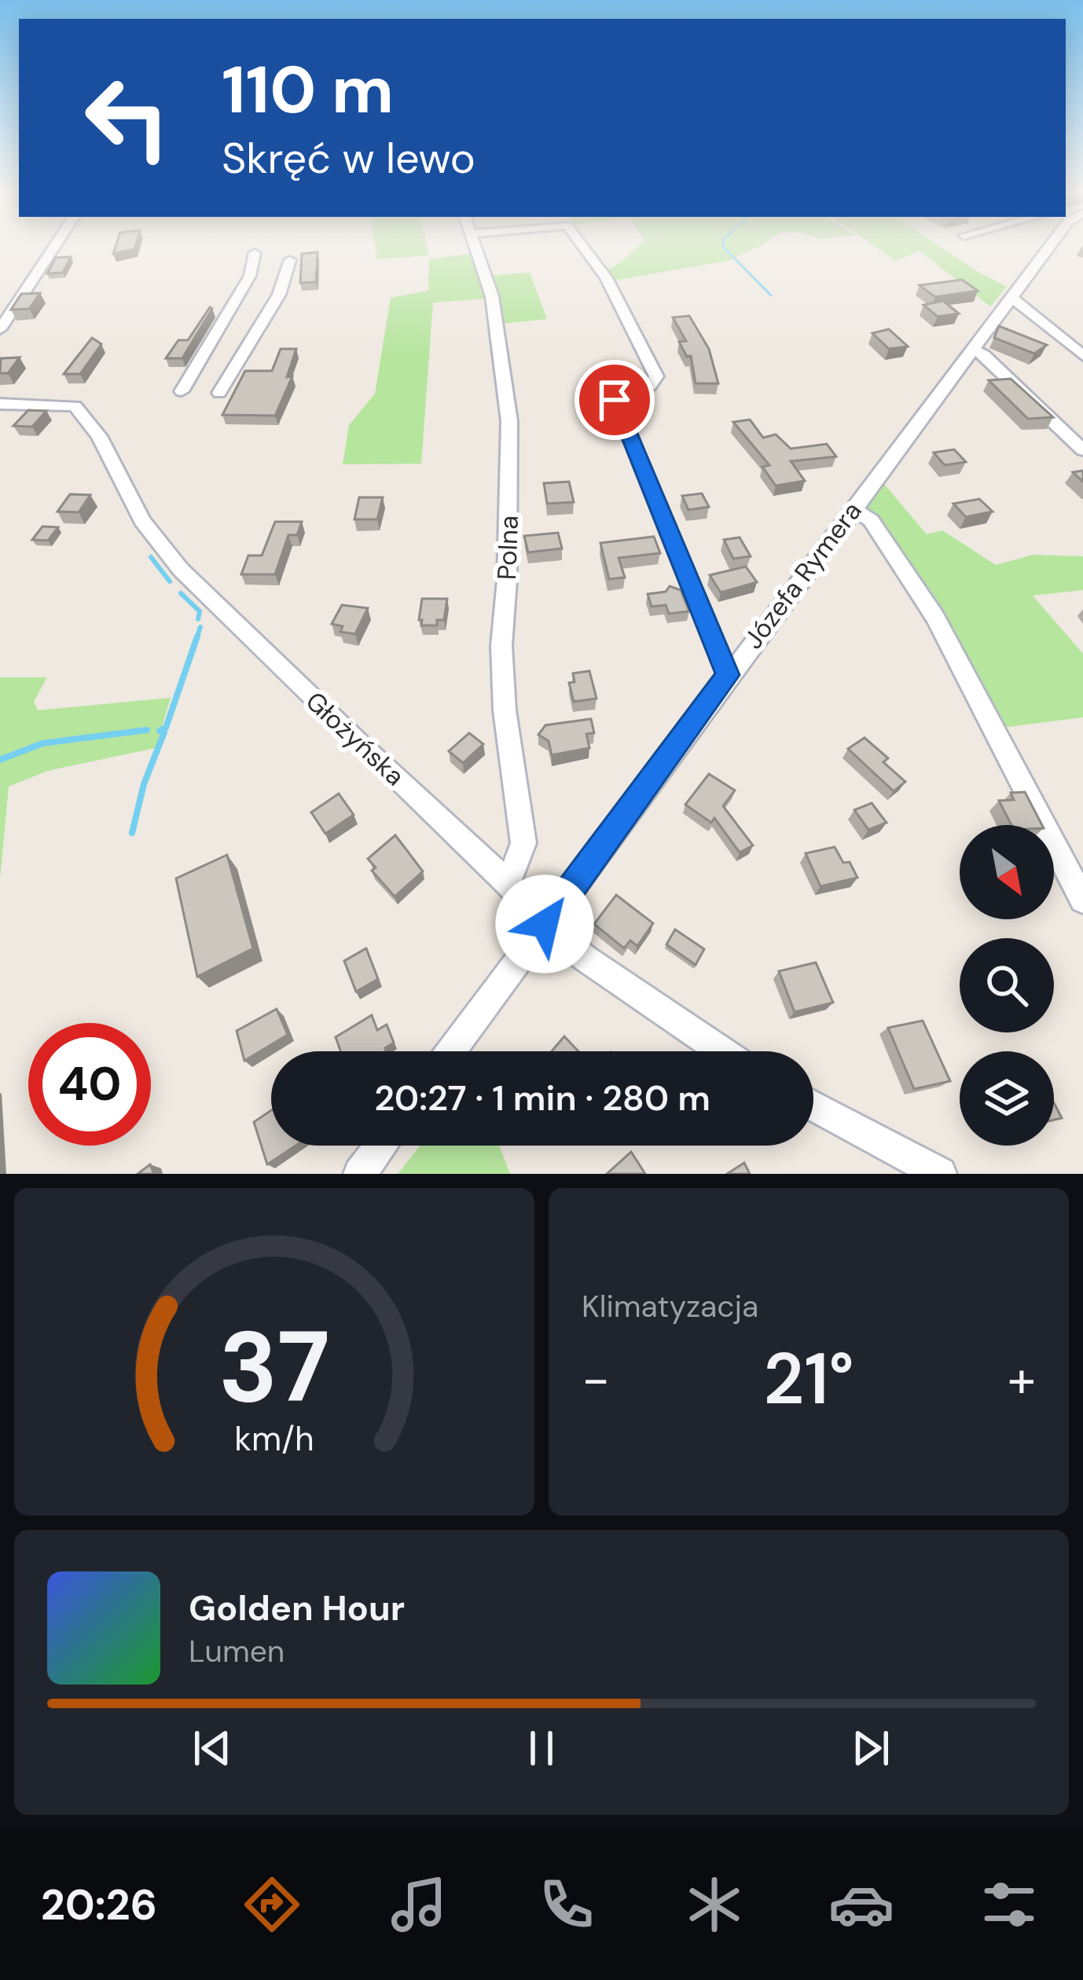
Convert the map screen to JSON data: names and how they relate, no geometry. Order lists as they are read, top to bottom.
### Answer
{
  "streets": {
    "street": ["Polna", "Józefa Rymera", "Głożyńska"]
  },
  "crossings": [
    ["Polna", "Głożyńska"],
    ["Józefa Rymera", "Głożyńska"]
  ],
  "north": "bottom right",
  "page": {
    "turn": ["110 m", "Skręć w lewo"],
    "limit": "40",
    "trip": "20:27 · 1 min · 280 m",
    "tile": "Klimatyzacja",
    "heat": ["−", "21°", "+"],
    "song": ["Golden Hour", "Lumen"],
    "tabs": "20:26",
    "gauge": ["37", "km/h"]
  }
}
